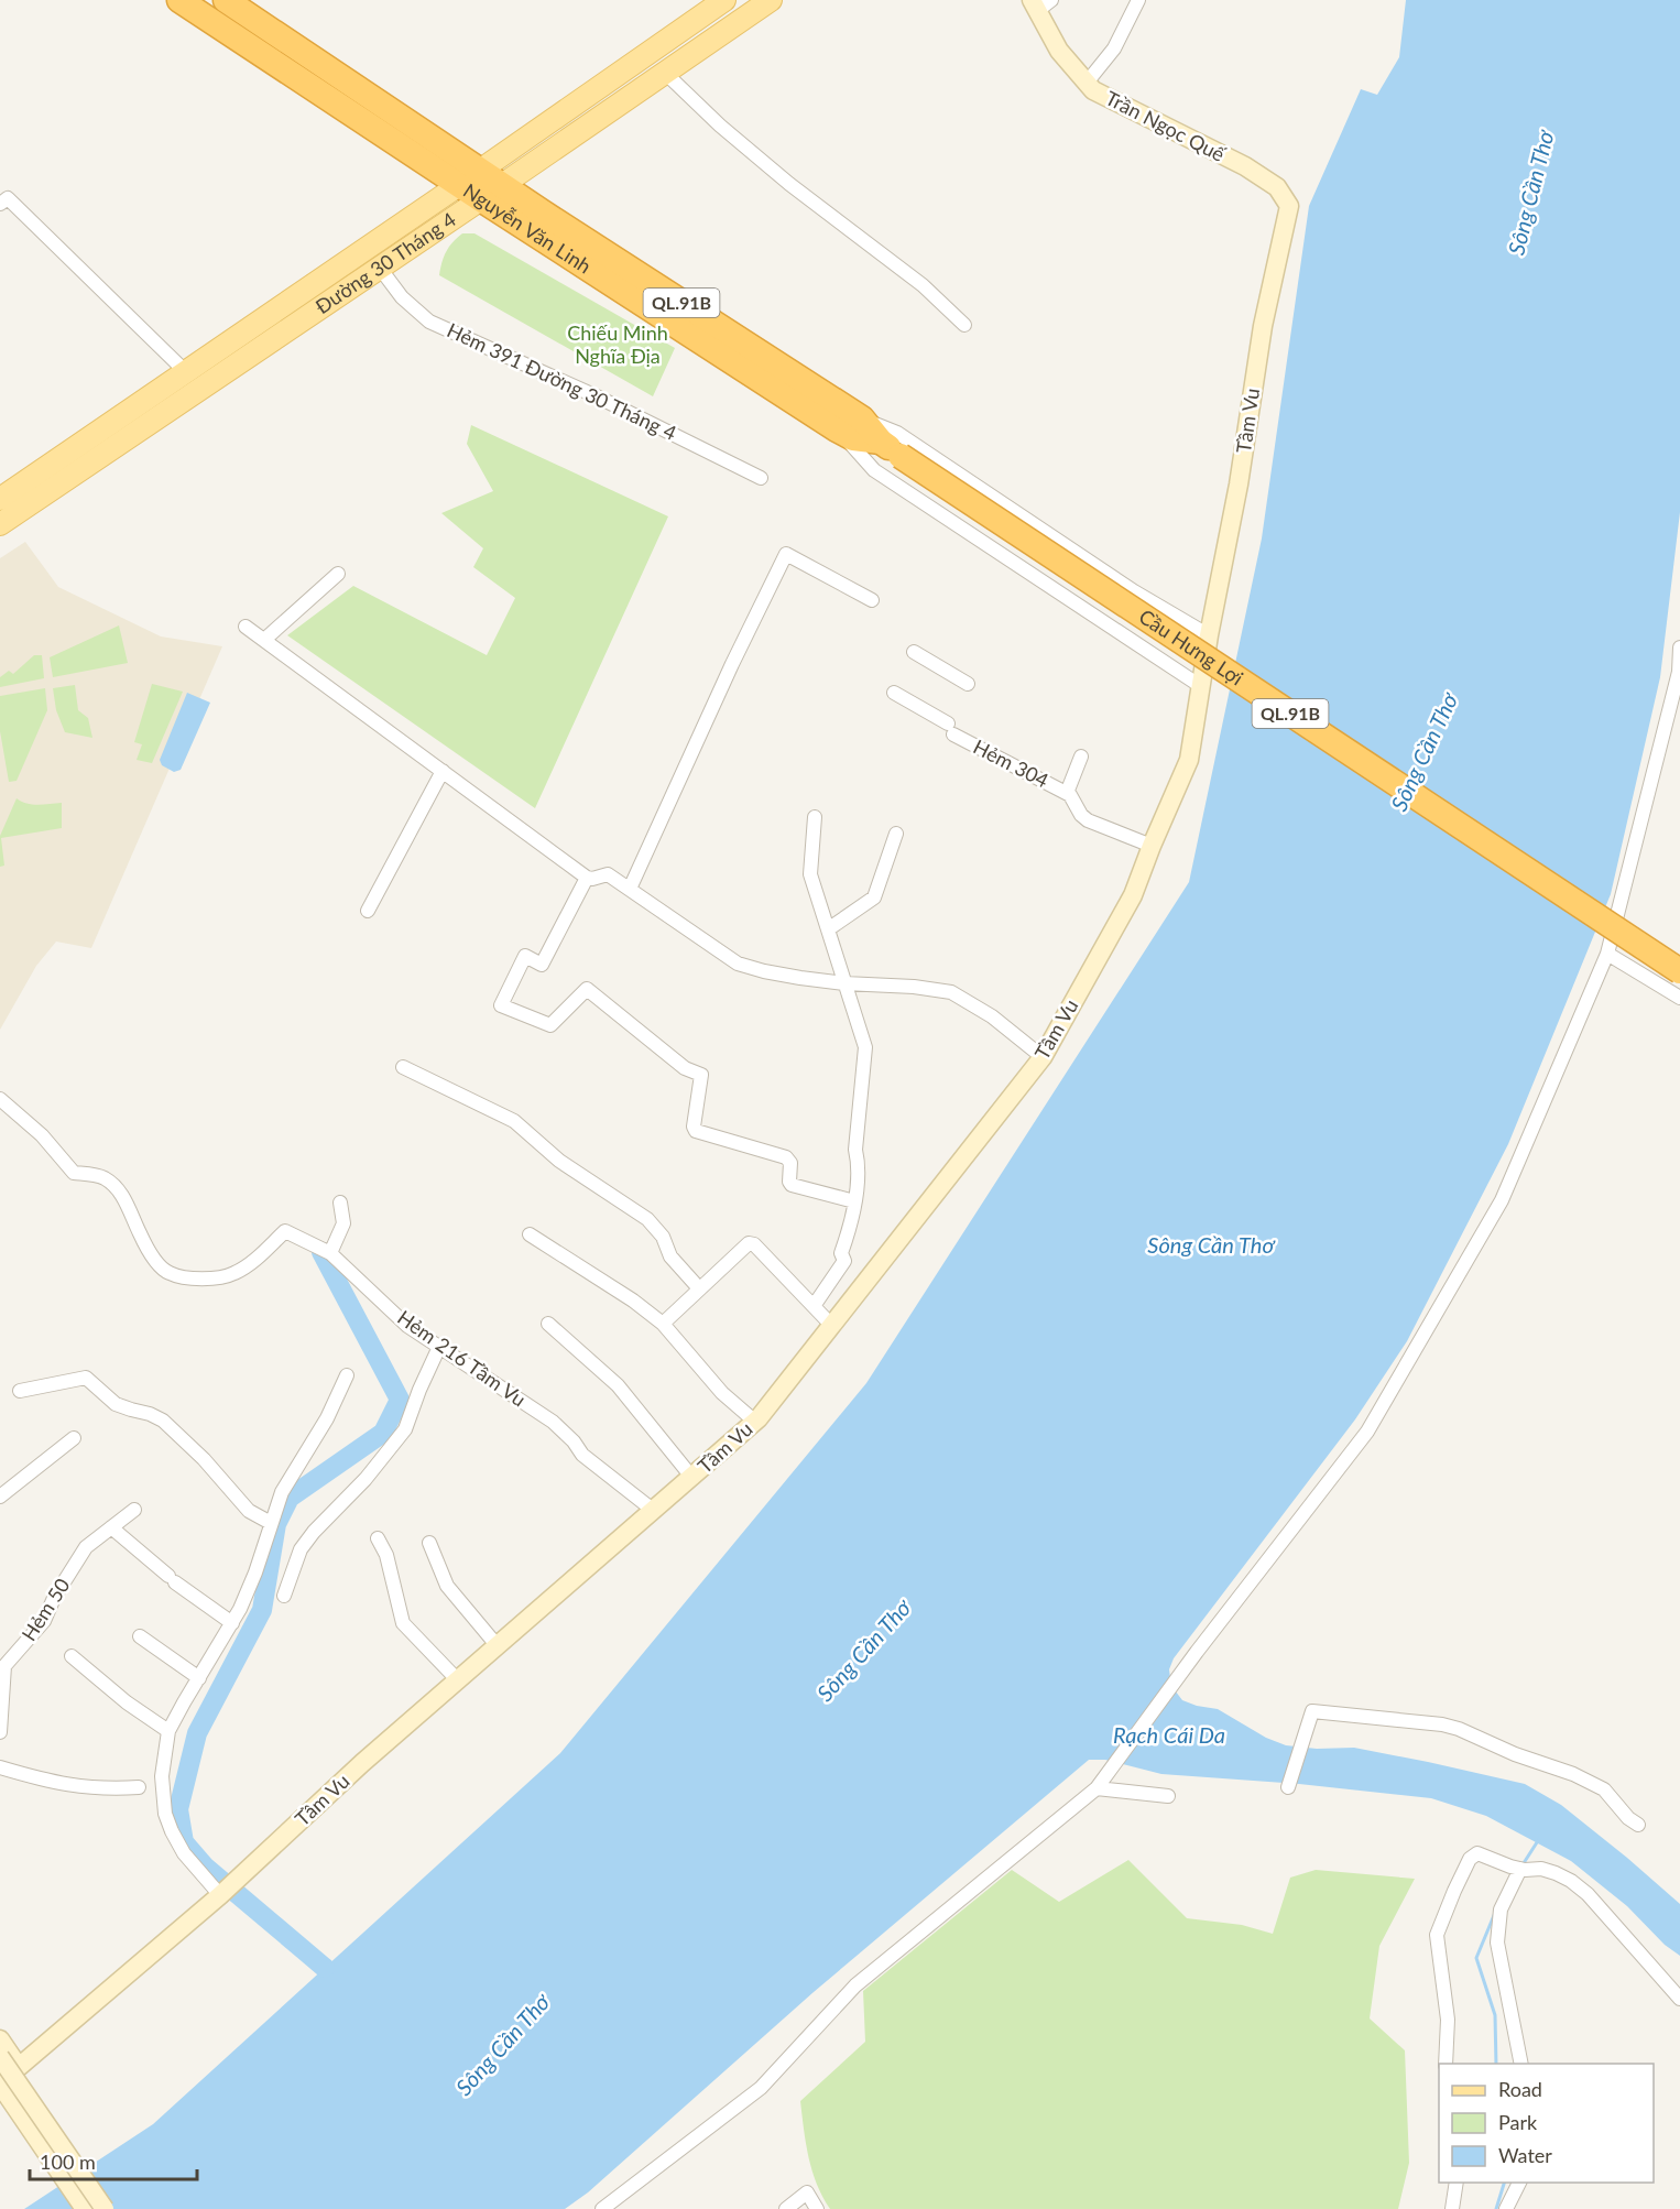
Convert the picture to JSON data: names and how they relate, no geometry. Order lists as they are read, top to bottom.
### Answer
{
  "streets": {
    "highway": ["Nguyễn Văn Linh", "QL.91B", "Cầu Hưng Lợi"],
    "main road": ["Đường 30 Tháng 4"],
    "street": [
      "Trần Ngọc Quế",
      "Hẻm 391 Đường 30 Tháng 4",
      "Tầm Vu",
      "Hẻm 304",
      "Hẻm 216 Tầm Vu",
      "Hẻm 50"
    ]
  },
  "crossings": [
    ["Trần Ngọc Quế", "Tầm Vu"],
    ["Nguyễn Văn Linh", "Đường 30 Tháng 4"],
    ["Nguyễn Văn Linh", "Cầu Hưng Lợi"],
    ["Đường 30 Tháng 4", "Hẻm 391 Đường 30 Tháng 4"],
    ["Tầm Vu", "Hẻm 304"],
    ["Tầm Vu", "Hẻm 216 Tầm Vu"]
  ],
  "water": ["Sông Cần Thơ", "Rạch Cái Da"],
  "parks": ["Chiếu Minh Nghĩa Địa"],
  "legend": ["Road", "Park", "Water"],
  "scale_bar": "100 m"
}
